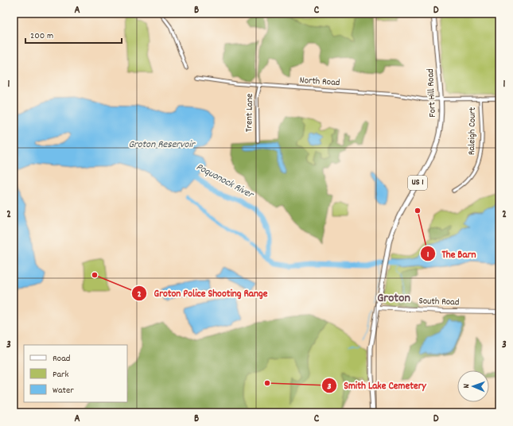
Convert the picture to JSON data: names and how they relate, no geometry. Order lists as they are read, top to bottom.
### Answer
{
  "streets": {
    "main road": ["Fort Hill Road", "US 1", "South Road"],
    "street": ["North Road", "Trent Lane", "Raleigh Court"]
  },
  "crossings": [
    ["North Road", "Fort Hill Road"],
    ["North Road", "Trent Lane"],
    ["North Road", "Raleigh Court"],
    ["Fort Hill Road", "US 1"],
    ["Fort Hill Road", "South Road"],
    ["US 1", "South Road"]
  ],
  "districts": ["Groton"],
  "water": ["Groton Reservoir", "Poquonock River"],
  "places": ["The Barn", "Groton Police Shooting Range", "Smith Lake Cemetery"],
  "legend": ["Road", "Park", "Water"],
  "scale_bar": "200 m",
  "north": "left",
  "grid": {
    "columns": [
      "A",
      "B",
      "C",
      "D"
    ],
    "rows": ["1", "2", "3"]
  }
}
